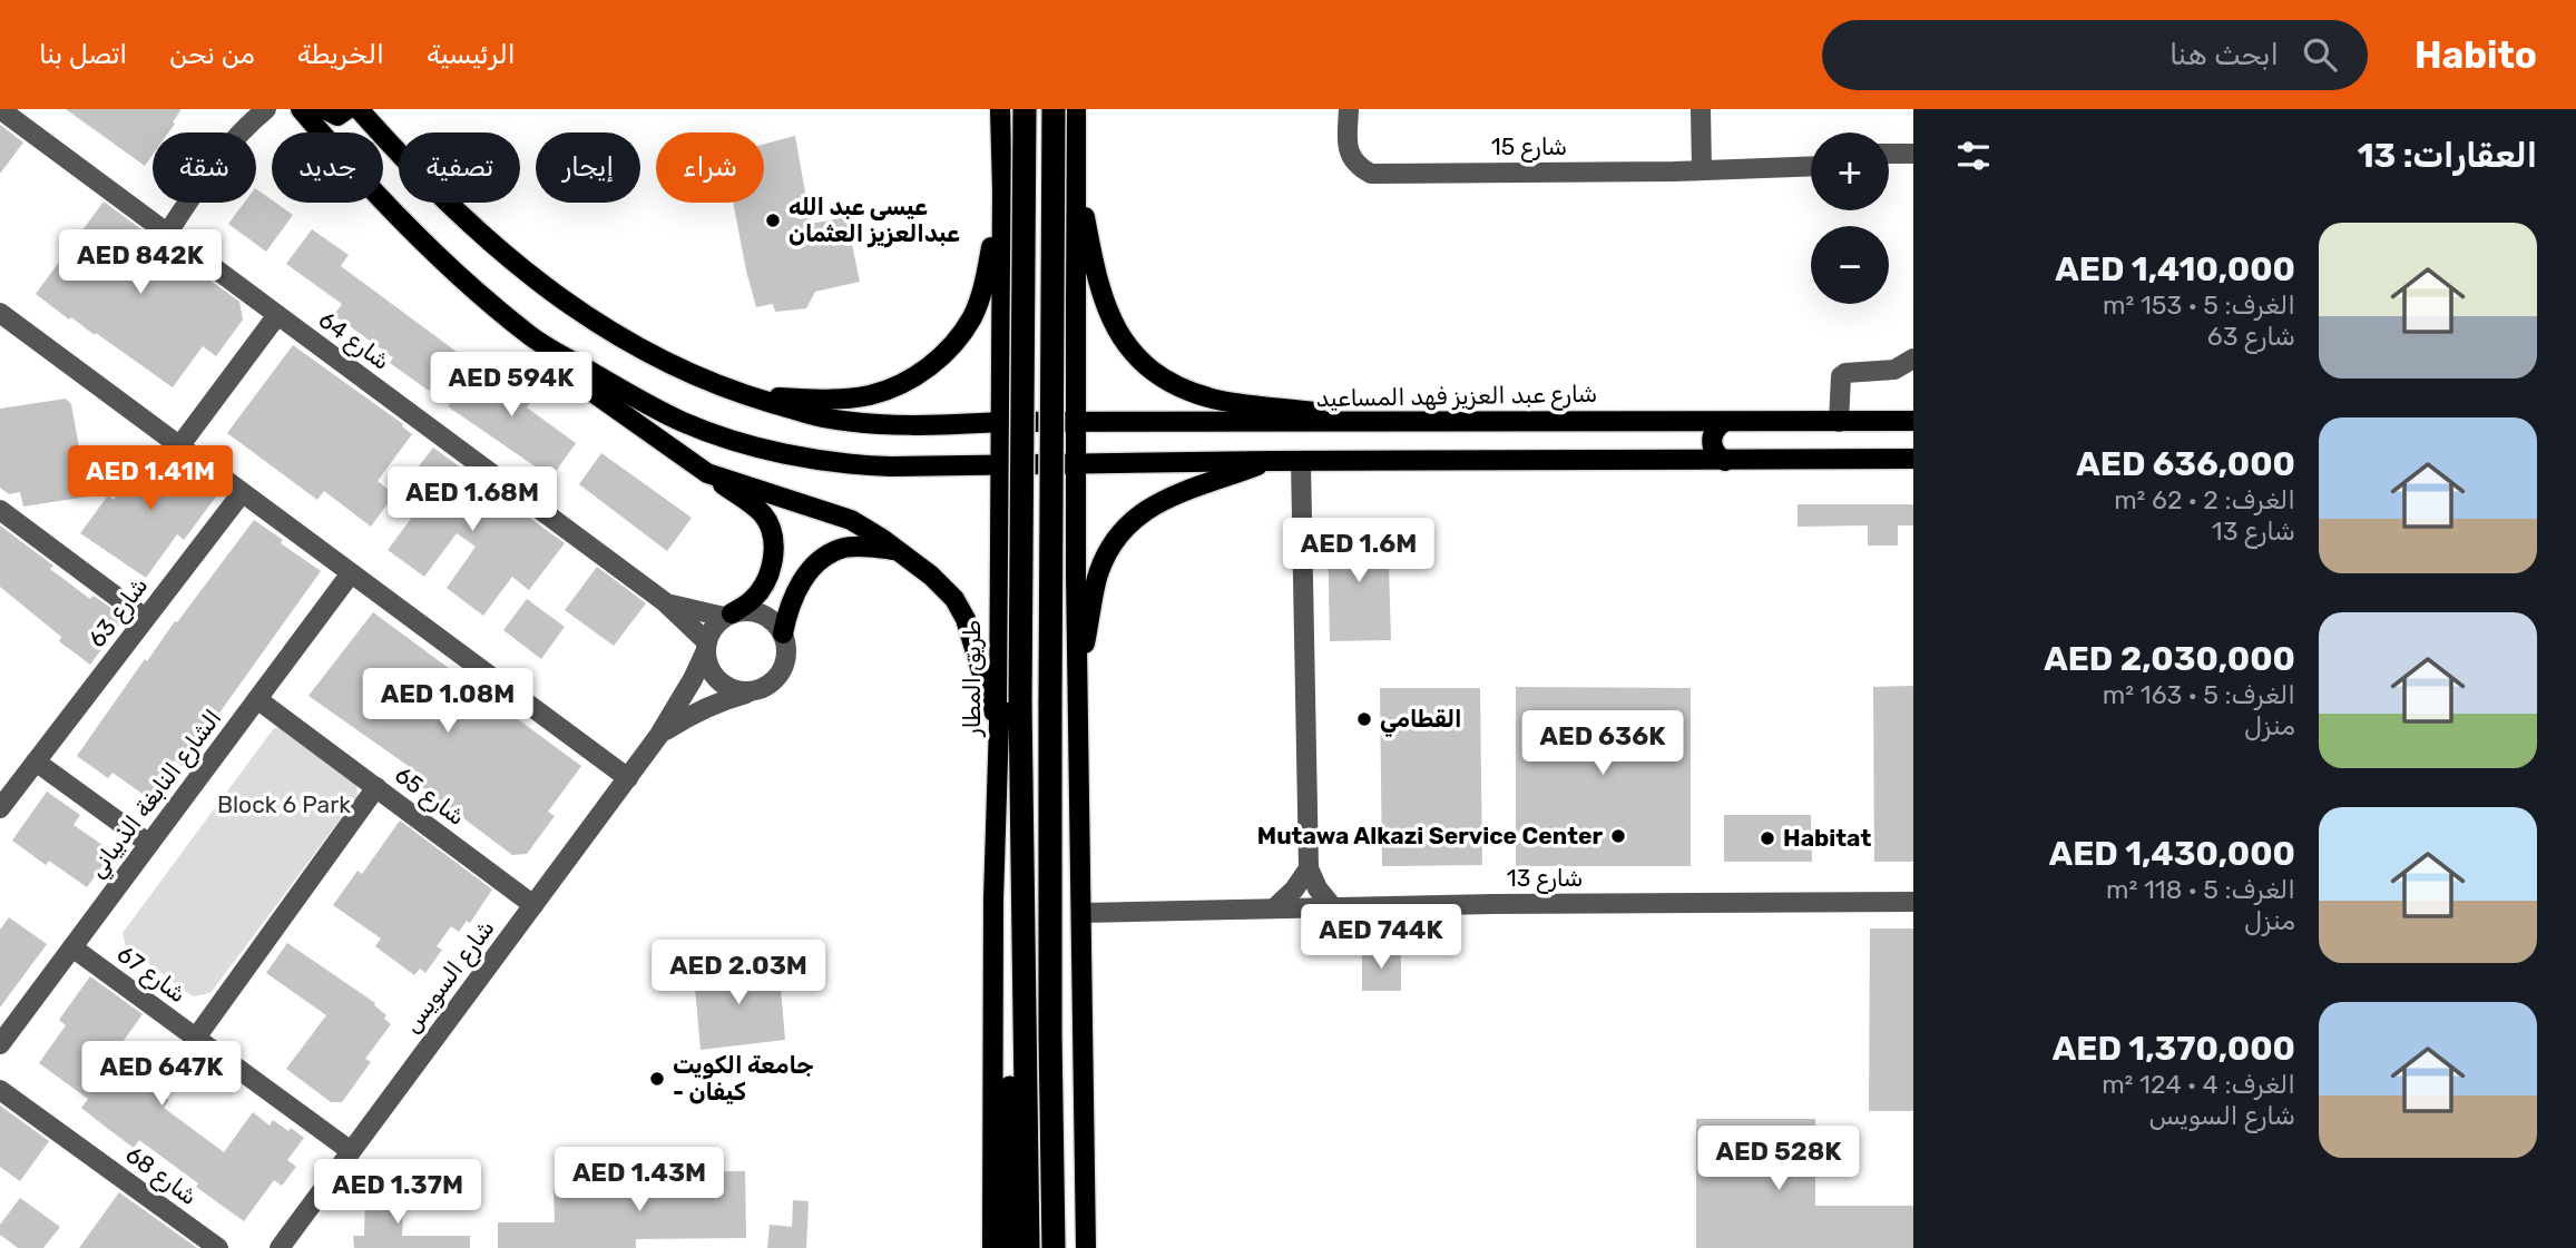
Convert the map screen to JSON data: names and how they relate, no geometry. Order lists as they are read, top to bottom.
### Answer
{
  "streets": {
    "highway": ["طريق المطار"],
    "main road": ["شارع عبد العزيز فهد المساعيد"],
    "street": [
      "شارع 15",
      "شارع 64",
      "شارع 63",
      "الشارع النابغة الذبياني",
      "شارع 65",
      "شارع 13",
      "شارع 67",
      "شارع السويس",
      "شارع 68"
    ]
  },
  "crossings": [
    ["شارع 64", "شارع السويس"],
    ["شارع عبد العزيز فهد المساعيد", "طريق المطار"],
    ["الشارع النابغة الذبياني", "شارع 65"],
    ["الشارع النابغة الذبياني", "شارع 67"],
    ["شارع 65", "شارع السويس"],
    ["شارع 67", "شارع السويس"]
  ],
  "parks": ["Block 6 Park"],
  "places": [
    "عيسى عبد الله عبدالعزيز العثمان",
    "القطامي",
    "Mutawa Alkazi Service Center",
    "Habitat",
    "جامعة الكويت - كيفان"
  ],
  "page": {
    "header": "Habito",
    "search": "ابحث هنا",
    "nav": [
      "الرئيسية",
      "الخريطة",
      "من نحن",
      "اتصل بنا"
    ],
    "heading": "العقارات: 13",
    "map_buttons": ["+", "−"],
    "chip": [
      "شراء",
      "إيجار",
      "تصفية",
      "جديد",
      "شقة"
    ],
    "list": [
      {
        "name": "AED 1,410,000",
        "note": "الغرف: 5 · 153 m² · شارع 63"
      },
      {
        "name": "AED 636,000",
        "note": "الغرف: 2 · 62 m² · شارع 13"
      },
      {
        "name": "AED 2,030,000",
        "note": "الغرف: 5 · 163 m² · منزل"
      },
      {
        "name": "AED 1,430,000",
        "note": "الغرف: 5 · 118 m² · منزل"
      },
      {
        "name": "AED 1,370,000",
        "note": "الغرف: 4 · 124 m² · شارع السويس"
      }
    ],
    "price": [
      "AED 842K",
      "AED 594K",
      "AED 1.41M",
      "AED 1.68M",
      "AED 1.6M",
      "AED 1.08M",
      "AED 636K",
      "AED 744K",
      "AED 2.03M",
      "AED 647K",
      "AED 528K",
      "AED 1.43M",
      "AED 1.37M"
    ]
  }
}
